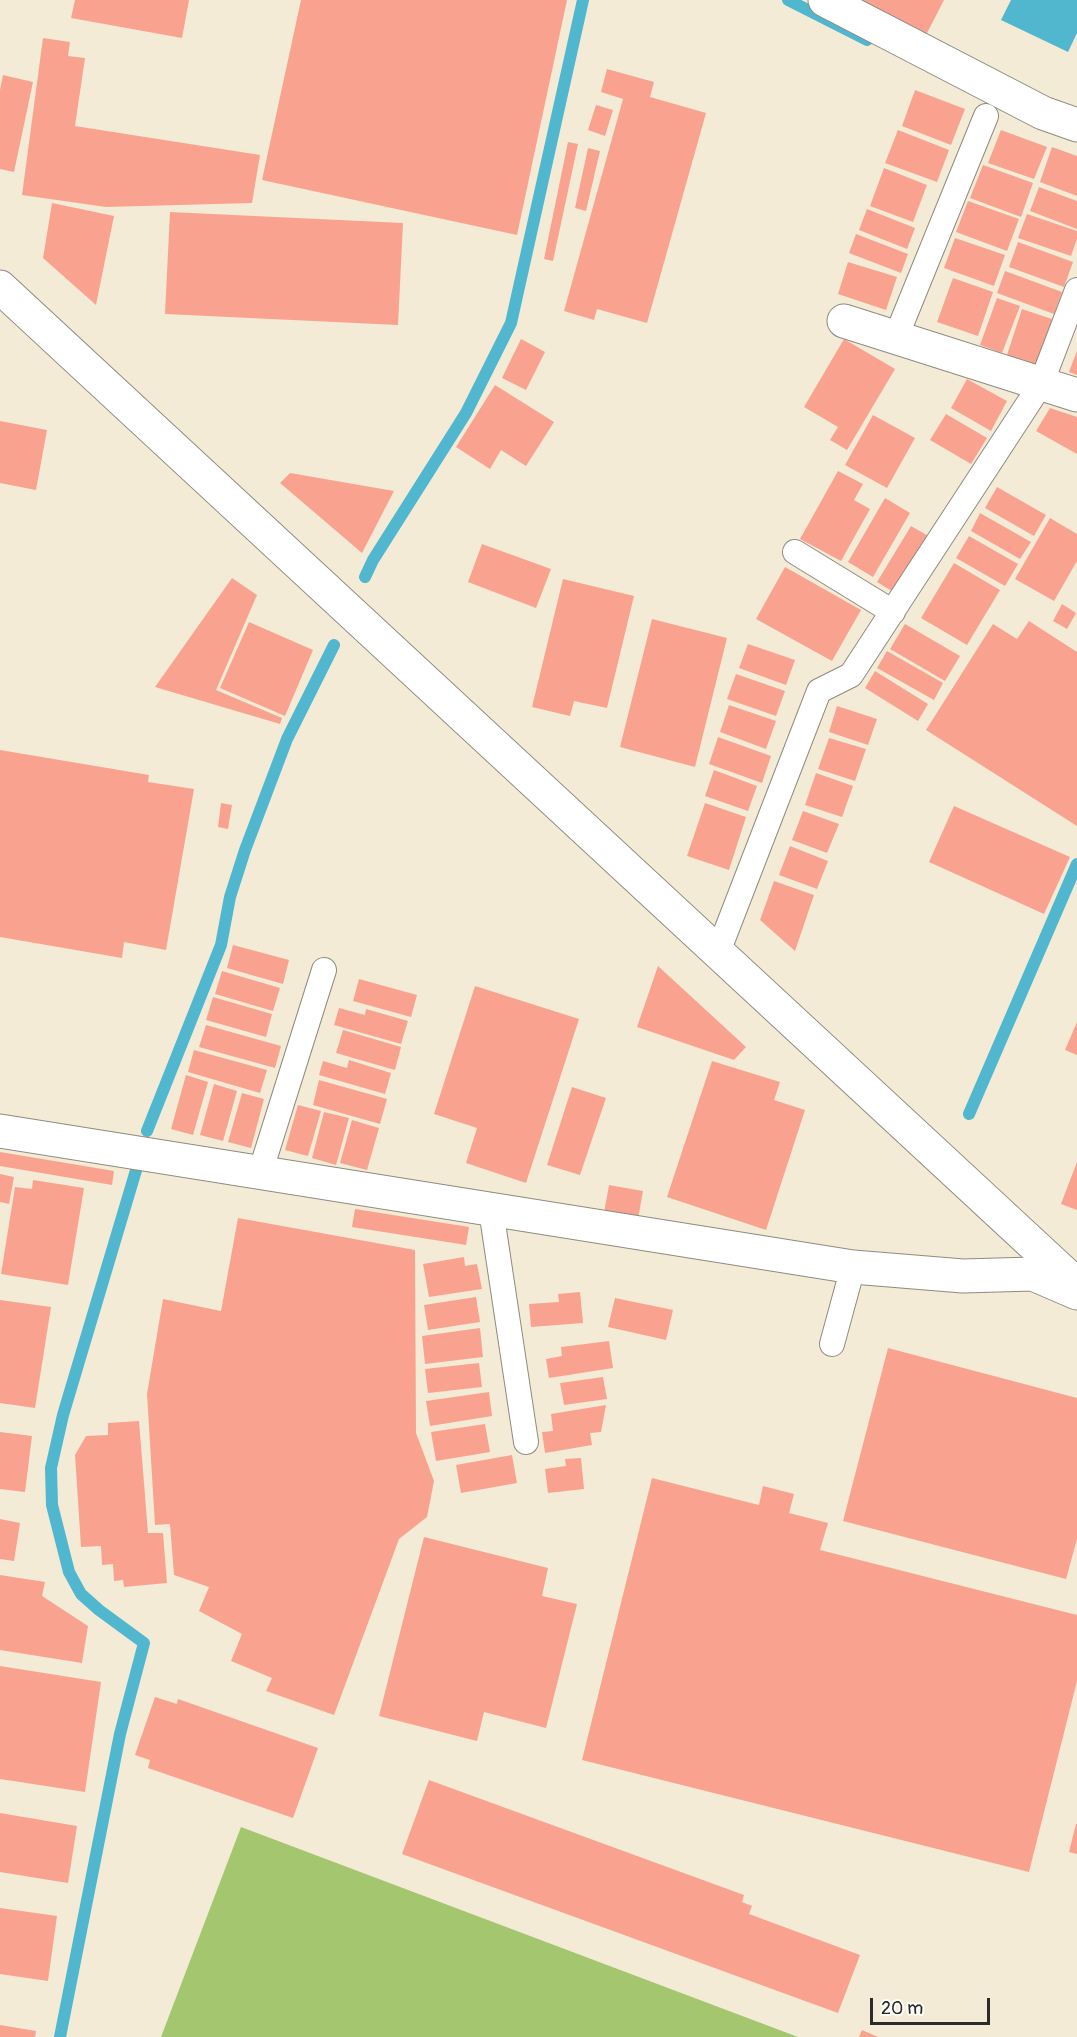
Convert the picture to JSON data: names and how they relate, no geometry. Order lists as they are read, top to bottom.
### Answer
{
  "scale_bar": "20 m"
}
